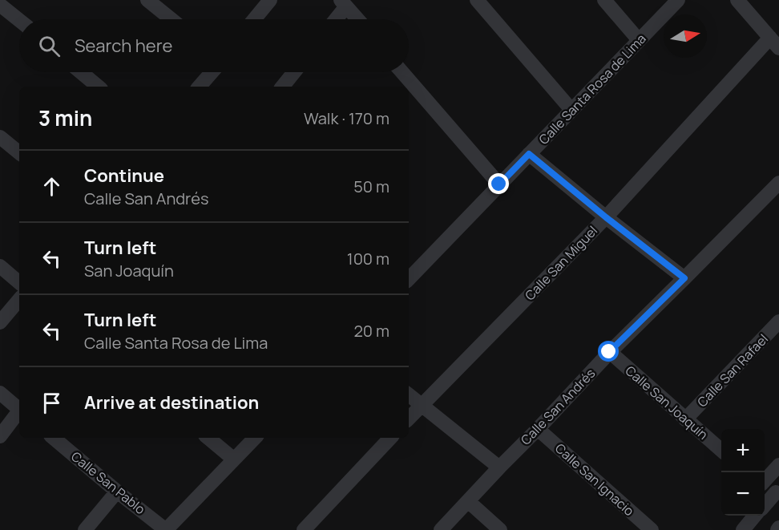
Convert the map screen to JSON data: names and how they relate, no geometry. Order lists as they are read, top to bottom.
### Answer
{
  "streets": {
    "street": [
      "Calle Santa Rosa de Lima",
      "Calle San Miguel",
      "Calle San Rafael",
      "Calle San Joaquín",
      "Calle San Andrés",
      "Calle San Ignacio",
      "Calle San Pablo"
    ]
  },
  "crossings": [
    ["Calle San Rafael", "Calle San Joaquín"],
    ["Calle San Joaquín", "Calle San Andrés"],
    ["Calle San Andrés", "Calle San Ignacio"]
  ],
  "north": "right",
  "page": {
    "search": "Search here",
    "heading": ["3 min", "Walk · 170 m"],
    "list": [
      ["Continue", "Calle San Andrés", "50 m"],
      ["Turn left", "San Joaquín", "100 m"],
      ["Turn left", "Calle Santa Rosa de Lima", "20 m"],
      "Arrive at destination"
    ],
    "map_buttons": ["+", "−"]
  }
}
